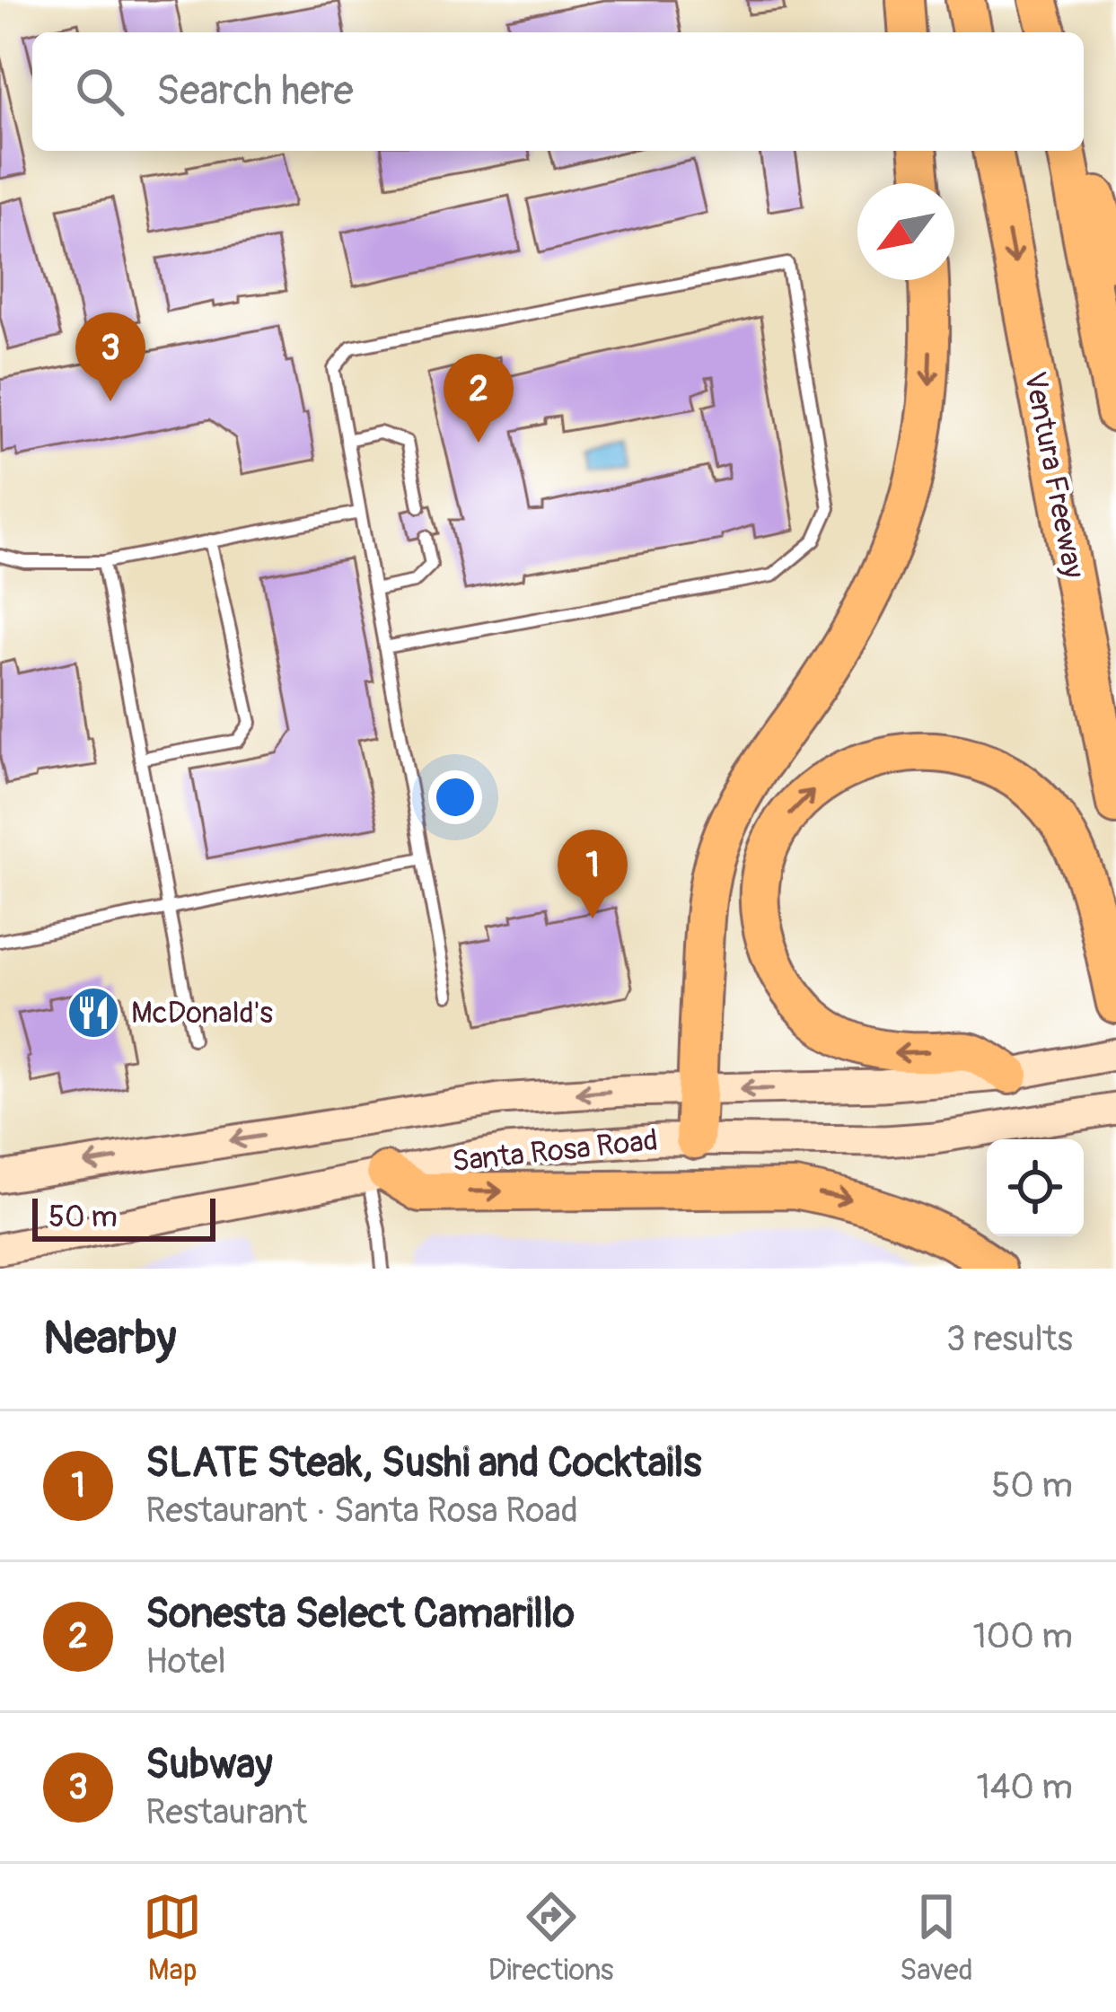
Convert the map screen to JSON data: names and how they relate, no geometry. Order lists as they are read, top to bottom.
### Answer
{
  "streets": {
    "highway": ["Ventura Freeway"],
    "main road": ["Santa Rosa Road"]
  },
  "places": {
    "restaurant": ["McDonald's"]
  },
  "scale_bar": "50 m",
  "north": "bottom left",
  "page": {
    "search": "Search here",
    "pins": ["3", "2", "1"],
    "scale": "50 m",
    "heading": ["Nearby", "3 results"],
    "list": [
      {
        "mark": "1",
        "name": "SLATE Steak, Sushi and Cocktails",
        "note": "Restaurant · Santa Rosa Road",
        "value": "50 m"
      },
      {
        "mark": "2",
        "name": "Sonesta Select Camarillo",
        "note": "Hotel",
        "value": "100 m"
      },
      {
        "mark": "3",
        "name": "Subway",
        "note": "Restaurant",
        "value": "140 m"
      }
    ],
    "nav": ["Map", "Directions", "Saved"]
  }
}
